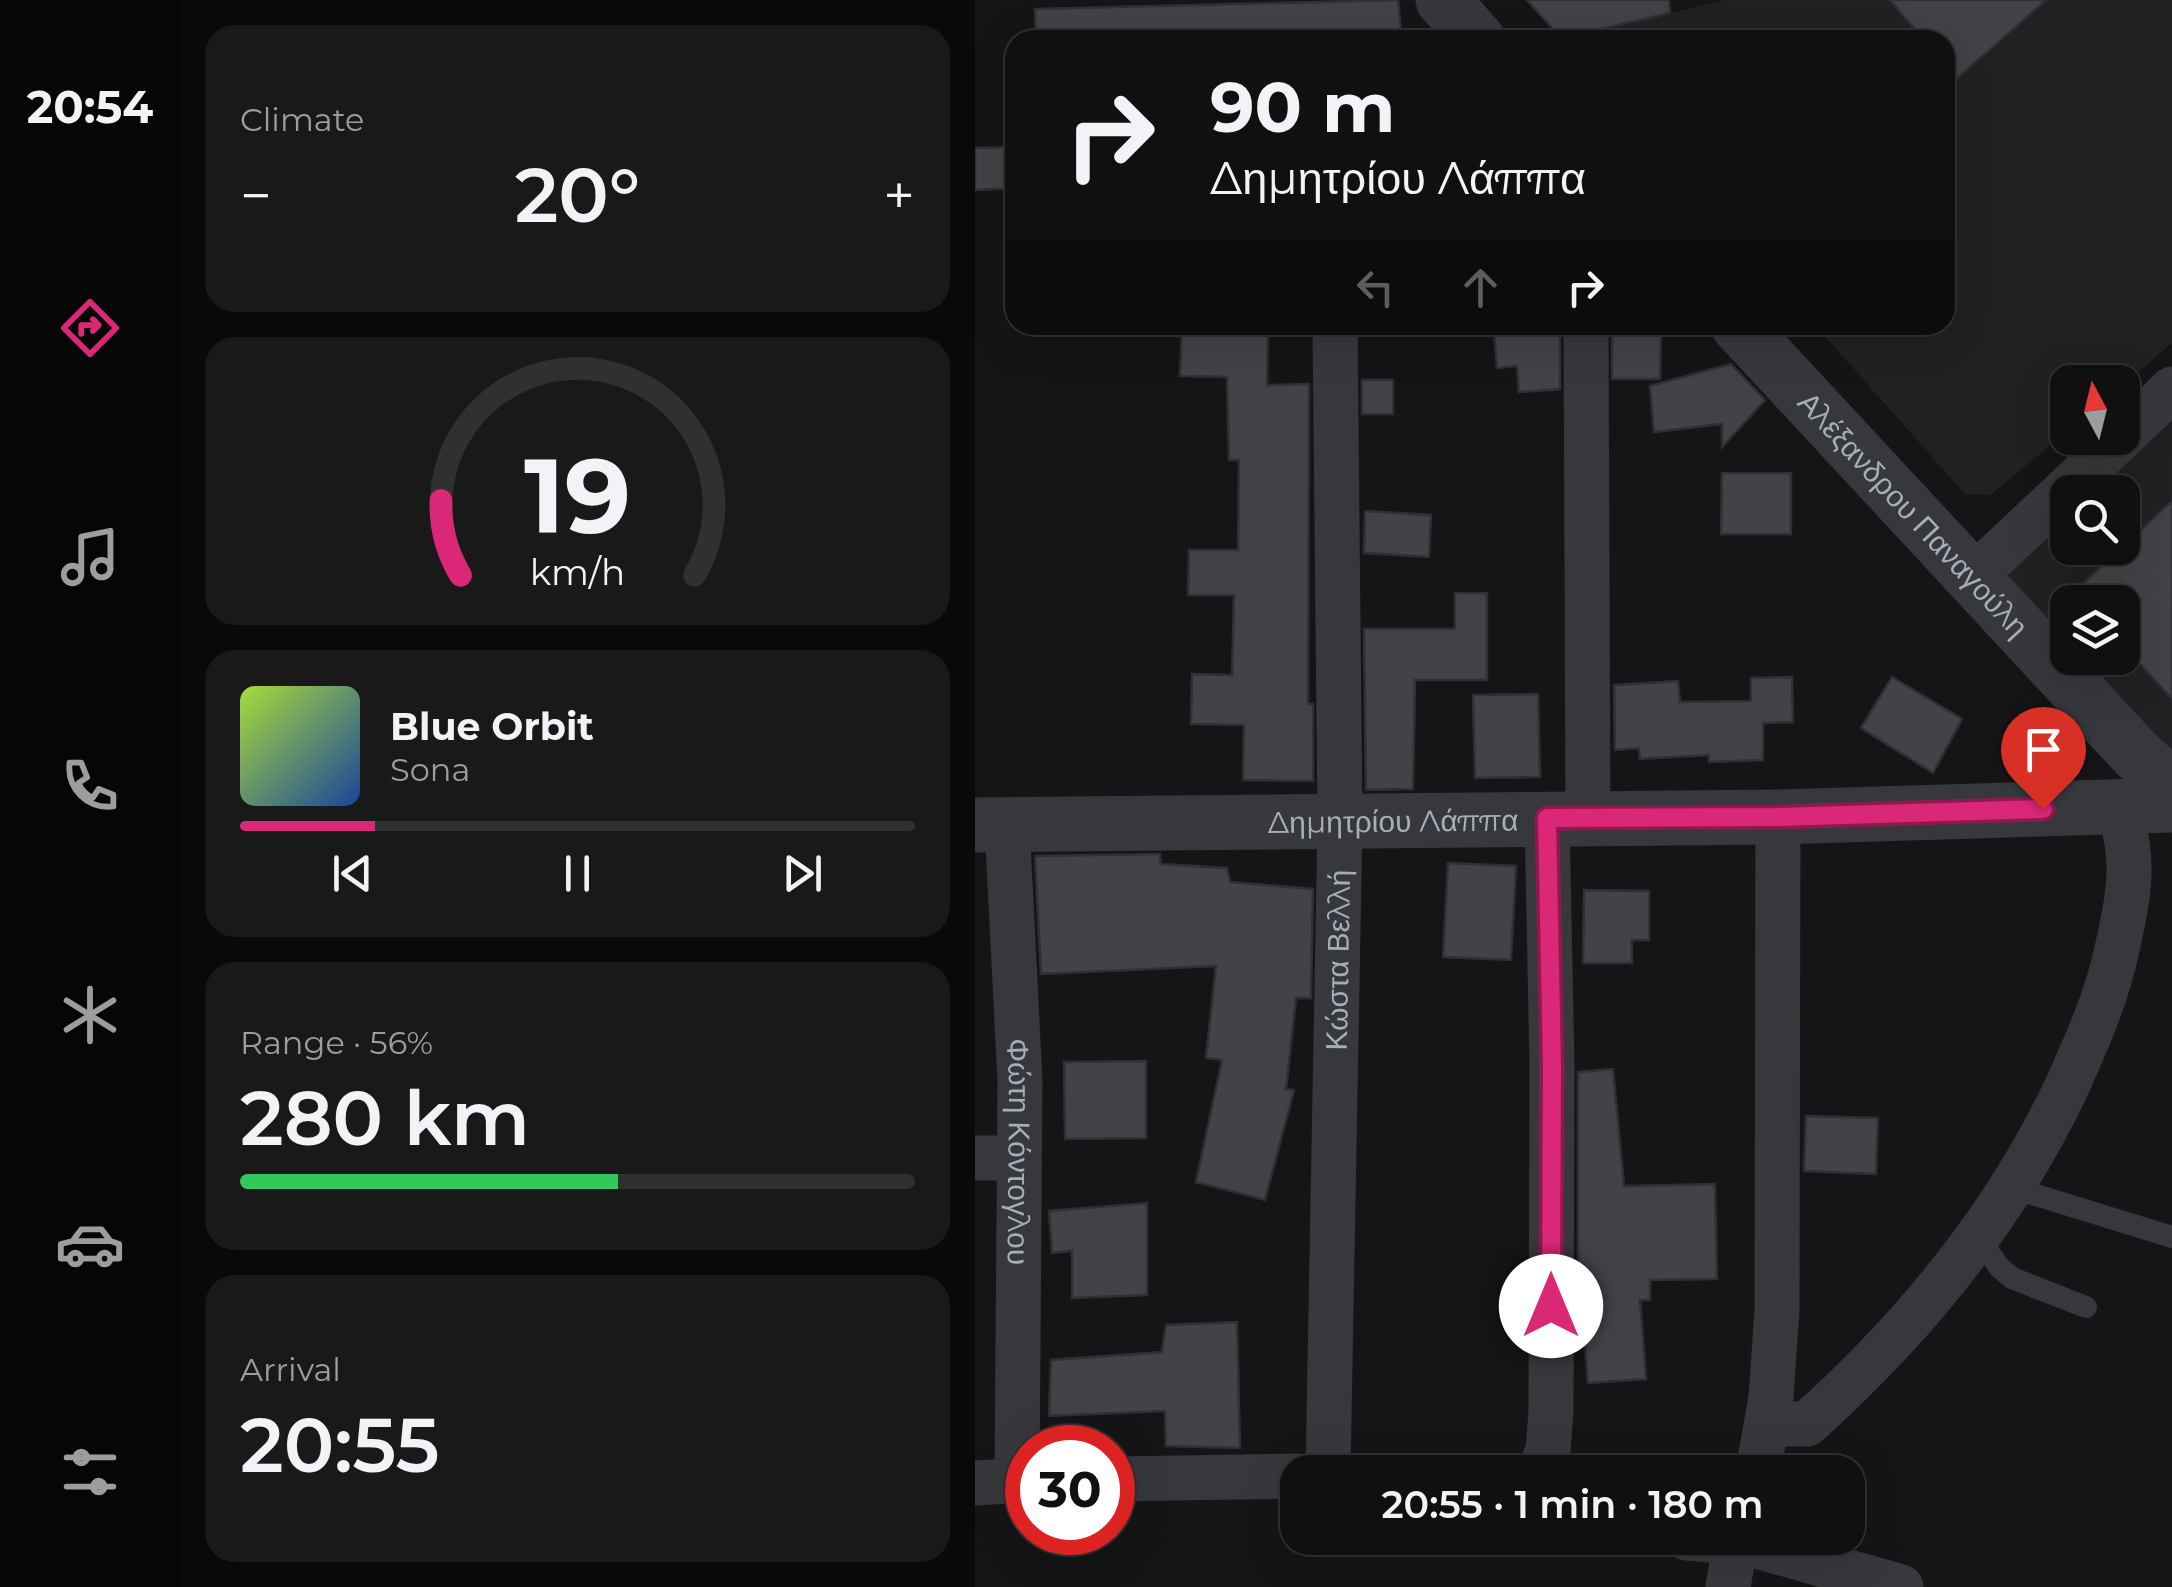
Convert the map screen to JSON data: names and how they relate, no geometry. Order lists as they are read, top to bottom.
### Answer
{
  "streets": {
    "street": [
      "Αλέξανδρου Παναγούλη",
      "Δημητρίου Λάππα",
      "Κώστα Βελλή",
      "Φώτη Κόντογλου"
    ]
  },
  "crossings": [
    ["Δημητρίου Λάππα", "Κώστα Βελλή"],
    ["Δημητρίου Λάππα", "Φώτη Κόντογλου"]
  ],
  "north": "top",
  "page": {
    "tabs": "20:54",
    "tile": [
      "Climate",
      ["Range · 56%", "280 km"],
      ["Arrival", "20:55"]
    ],
    "turn": ["90 m", "Δημητρίου Λάππα"],
    "heat": ["−", "20°", "+"],
    "song": ["Blue Orbit", "Sona"],
    "limit": "30",
    "trip": "20:55 · 1 min · 180 m",
    "gauge": ["19", "km/h"]
  }
}
